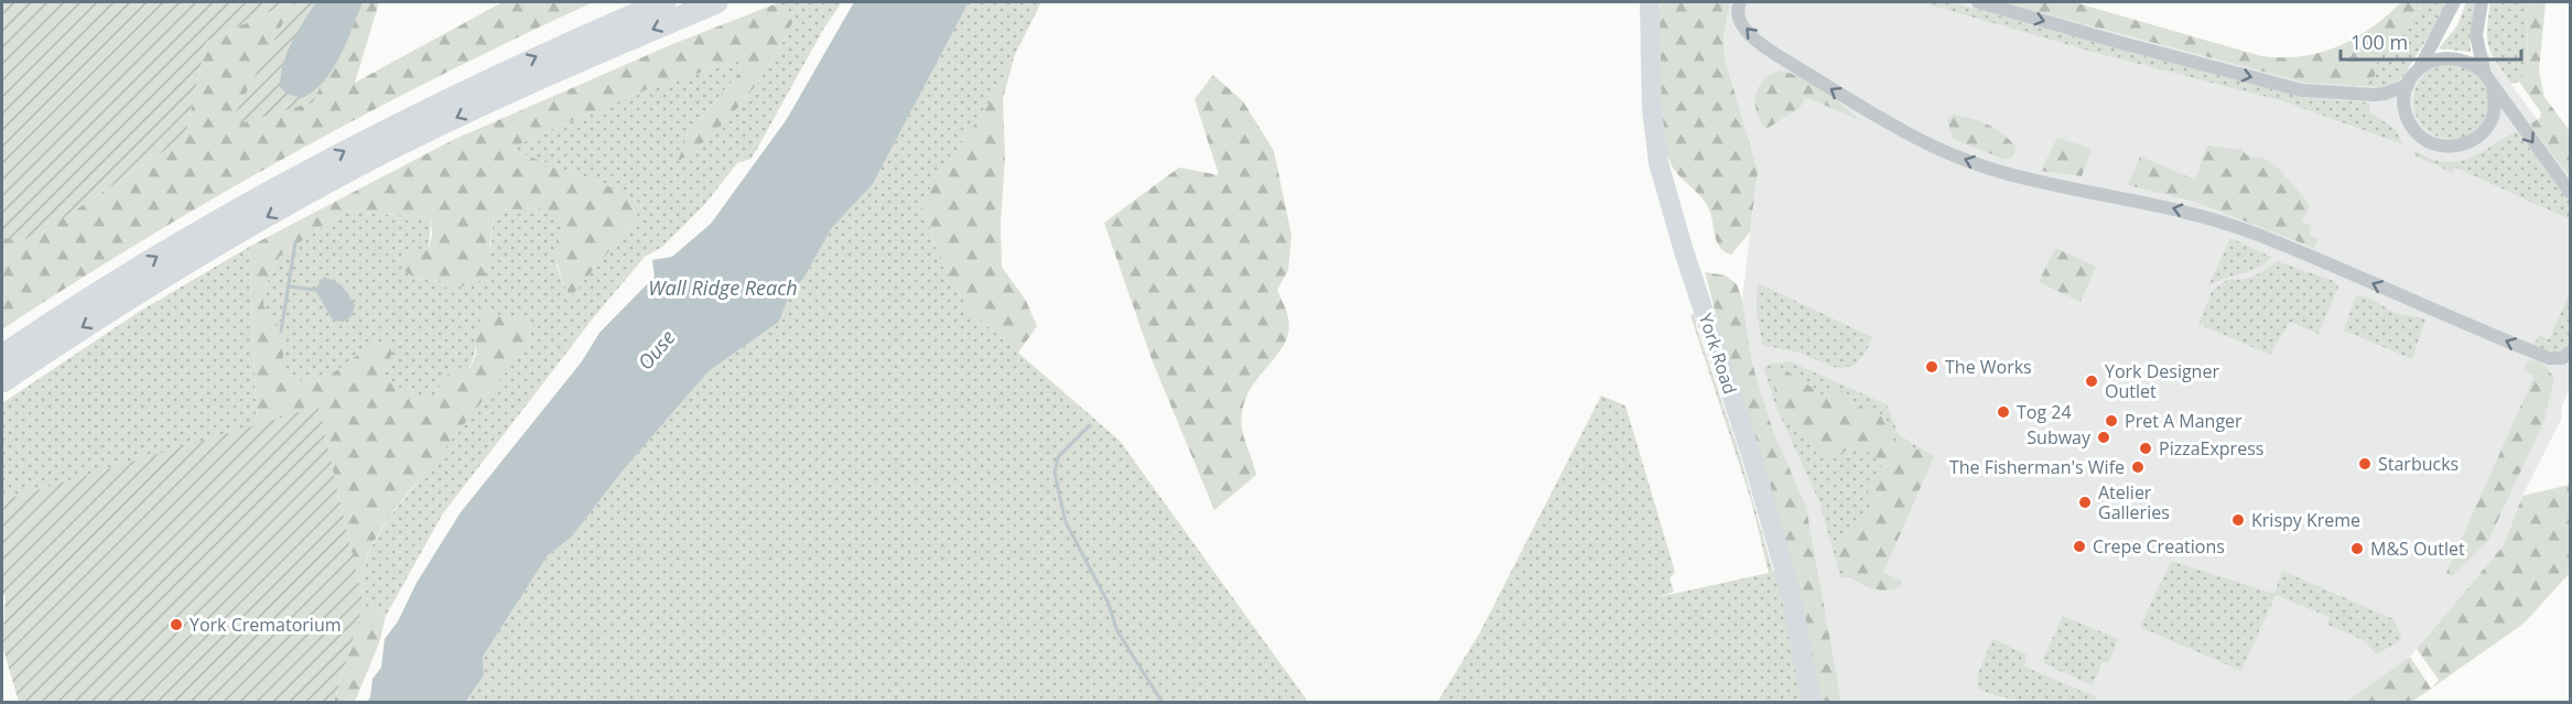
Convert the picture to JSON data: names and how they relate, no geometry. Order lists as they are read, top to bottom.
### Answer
{
  "streets": {
    "main road": ["York Road"]
  },
  "water": ["Wall Ridge Reach", "Ouse"],
  "places": [
    "The Works",
    "York Designer Outlet",
    "Tog 24",
    "Pret A Manger",
    "Subway",
    "PizzaExpress",
    "Starbucks",
    "The Fisherman's Wife",
    "Atelier Galleries",
    "Krispy Kreme",
    "Crepe Creations",
    "M&S Outlet",
    "York Crematorium"
  ],
  "scale_bar": "100 m"
}
